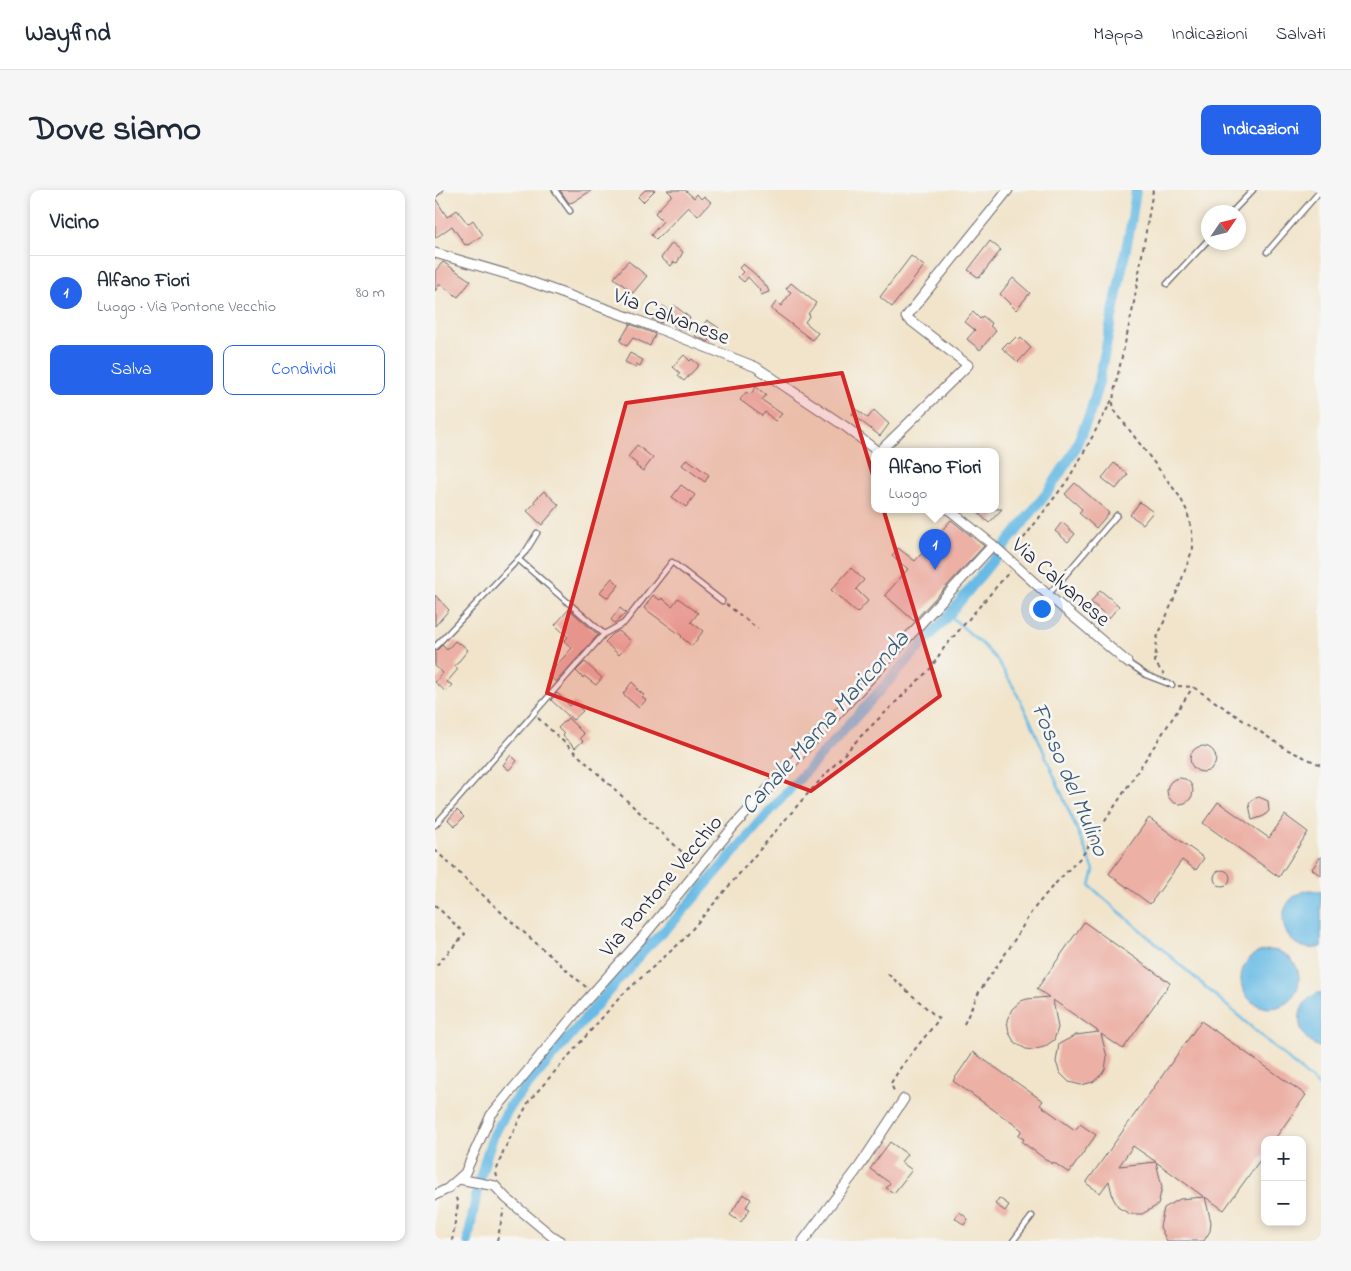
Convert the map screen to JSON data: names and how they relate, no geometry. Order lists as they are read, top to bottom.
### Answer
{
  "streets": {
    "street": ["Via Calvanese", "Via Pontone Vecchio"]
  },
  "crossings": [
    ["Via Calvanese", "Via Pontone Vecchio"]
  ],
  "water": ["Canale Marna Mariconda", "Fosso del Mulino"],
  "north": "top right",
  "page": {
    "header": "Wayfind",
    "nav": ["Mappa", "Indicazioni", "Salvati"],
    "title": "Dove siamo",
    "buttons": [
      "Indicazioni",
      ["Salva", "Condividi"]
    ],
    "heading": "Vicino",
    "list": [
      {
        "mark": "1",
        "name": "Alfano Fiori",
        "note": "Luogo · Via Pontone Vecchio",
        "value": "80 m"
      }
    ],
    "popup": ["Alfano Fiori", "Luogo"],
    "pins": "1",
    "map_buttons": ["+", "−"]
  }
}
